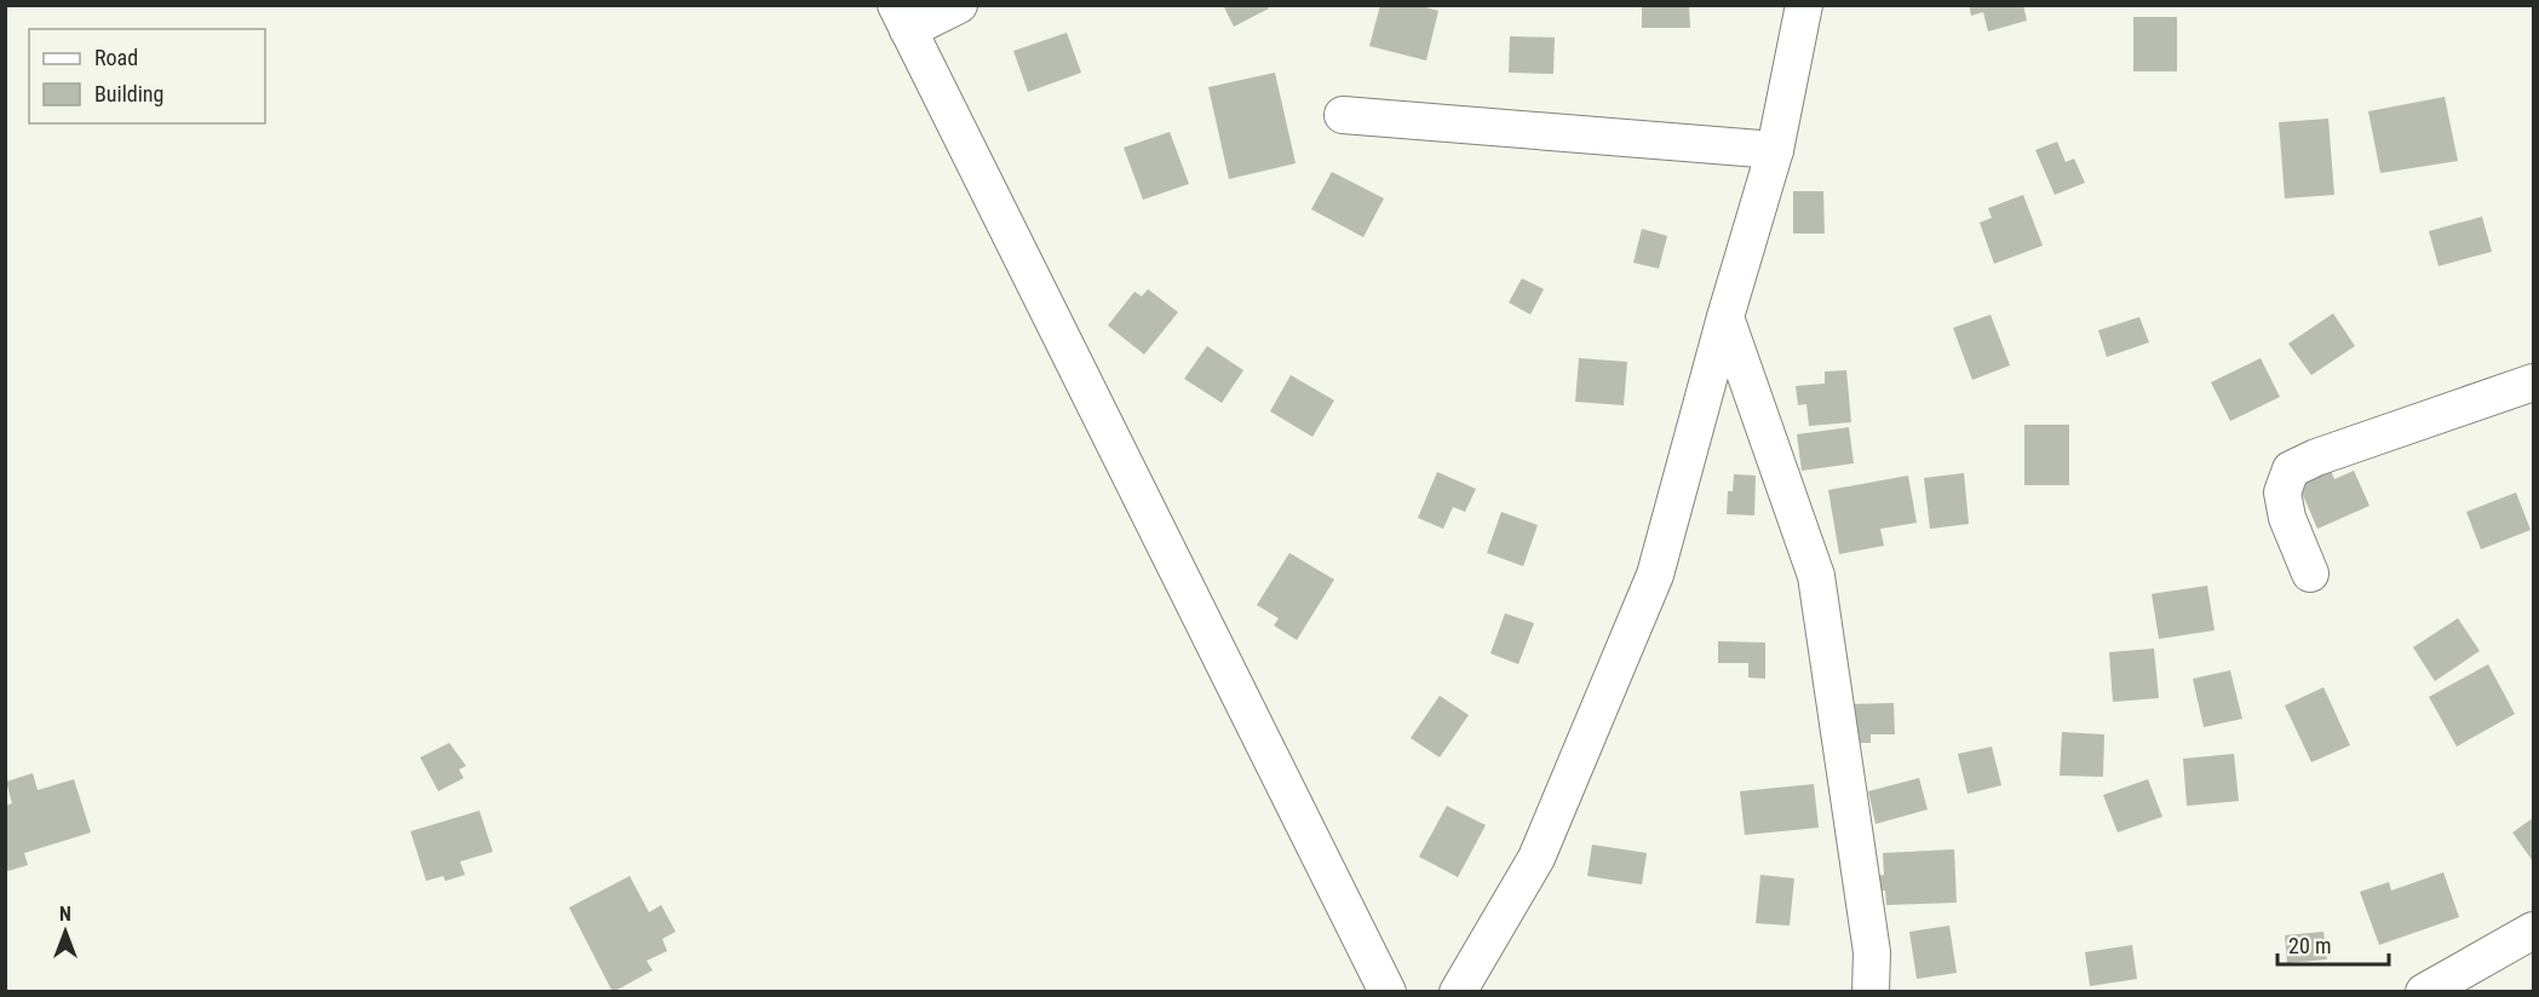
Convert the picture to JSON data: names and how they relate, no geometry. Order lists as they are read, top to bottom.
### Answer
{
  "legend": ["Road", "Building"],
  "scale_bar": "20 m",
  "north": "top"
}
